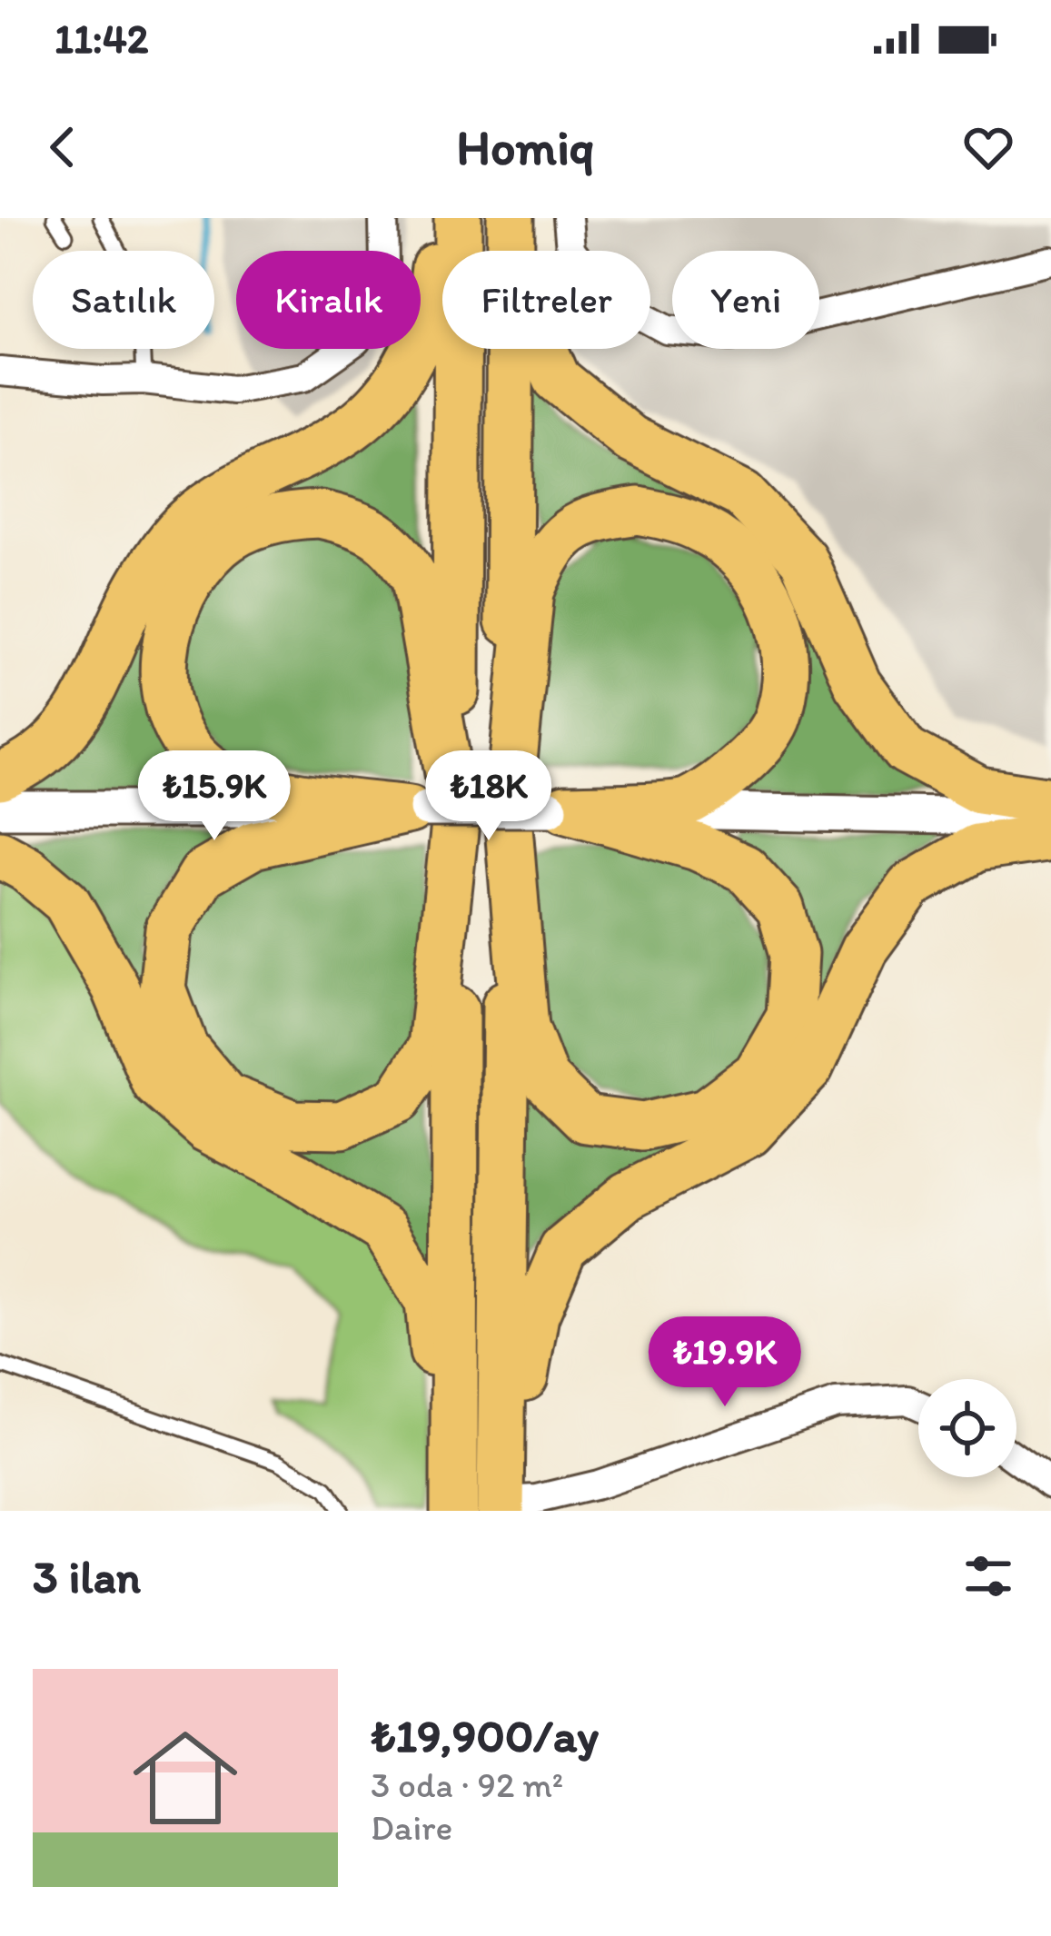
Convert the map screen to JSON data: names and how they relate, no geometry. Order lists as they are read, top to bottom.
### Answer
{
  "page": {
    "status": "11:42",
    "header": "Homiq",
    "chip": [
      "Satılık",
      "Kiralık",
      "Filtreler",
      "Yeni"
    ],
    "price": ["₺15.9K", "₺18K", "₺19.9K"],
    "heading": "3 ilan",
    "list": [
      {
        "name": "₺19,900/ay",
        "note": "3 oda · 92 m² · Daire"
      }
    ]
  }
}
